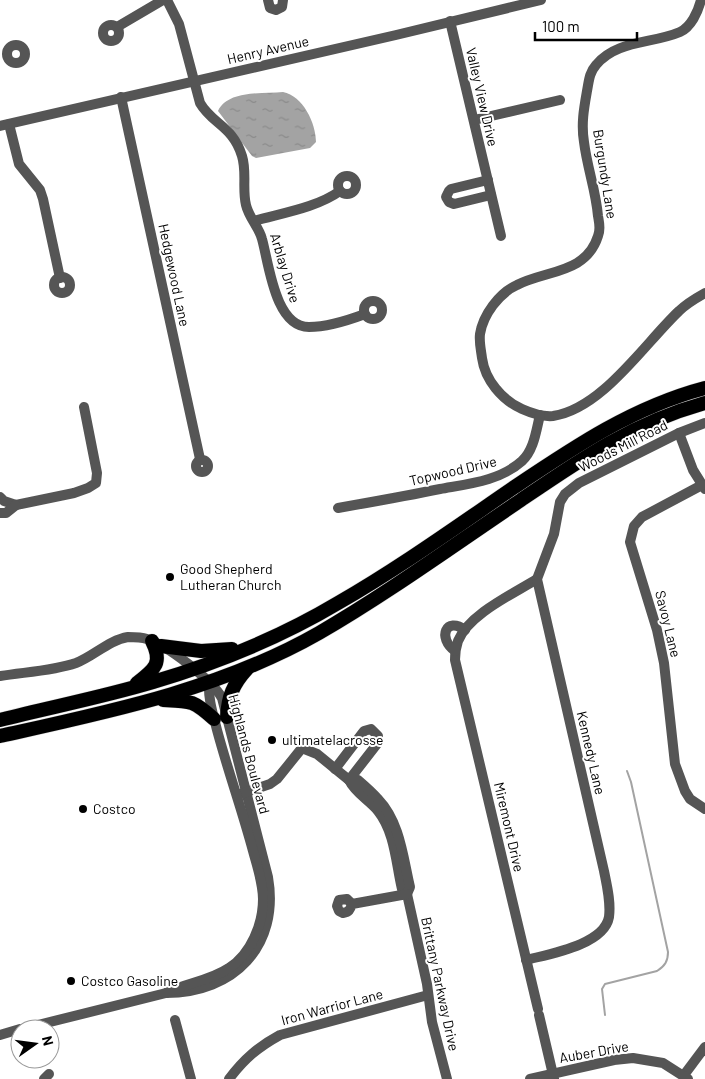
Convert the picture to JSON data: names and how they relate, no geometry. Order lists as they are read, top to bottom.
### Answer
{
  "streets": {
    "street": [
      "Henry Avenue",
      "Valley View Drive",
      "Burgundy Lane",
      "Arblay Drive",
      "Hedgewood Lane",
      "Woods Mill Road",
      "Topwood Drive",
      "Savoy Lane",
      "Kennedy Lane",
      "Highlands Boulevard",
      "Miremont Drive",
      "Brittany Parkway Drive",
      "Iron Warrior Lane",
      "Auber Drive"
    ]
  },
  "crossings": [
    ["Henry Avenue", "Valley View Drive"],
    ["Henry Avenue", "Arblay Drive"],
    ["Henry Avenue", "Hedgewood Lane"],
    ["Burgundy Lane", "Topwood Drive"],
    ["Woods Mill Road", "Kennedy Lane"],
    ["Woods Mill Road", "Miremont Drive"],
    ["Kennedy Lane", "Miremont Drive"],
    ["Highlands Boulevard", "Brittany Parkway Drive"],
    ["Miremont Drive", "Auber Drive"],
    ["Brittany Parkway Drive", "Iron Warrior Lane"]
  ],
  "places": [
    "Good Shepherd Lutheran Church",
    "ultimatelacrosse",
    "Costco",
    "Costco Gasoline"
  ],
  "scale_bar": "100 m",
  "north": "right"
}
